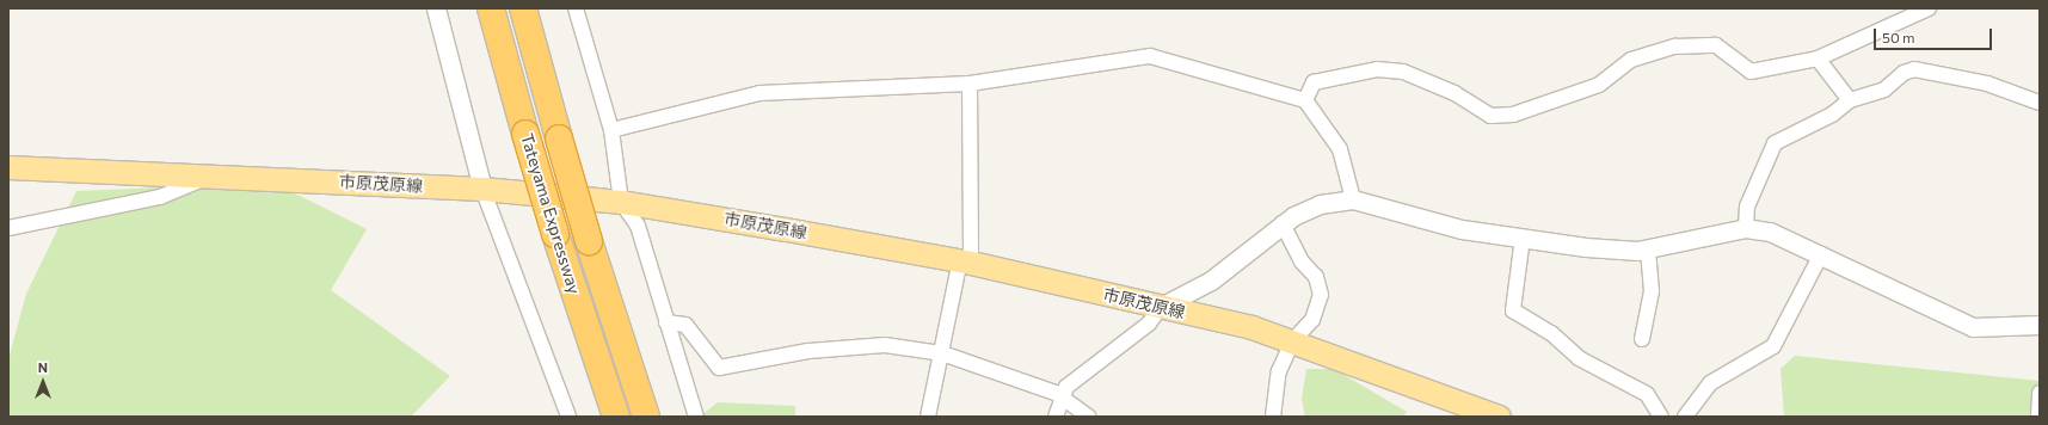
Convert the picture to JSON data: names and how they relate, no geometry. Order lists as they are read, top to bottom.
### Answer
{
  "streets": {
    "highway": ["Tateyama Expressway"],
    "main road": ["市原茂原線"]
  },
  "scale_bar": "50 m",
  "north": "top"
}
